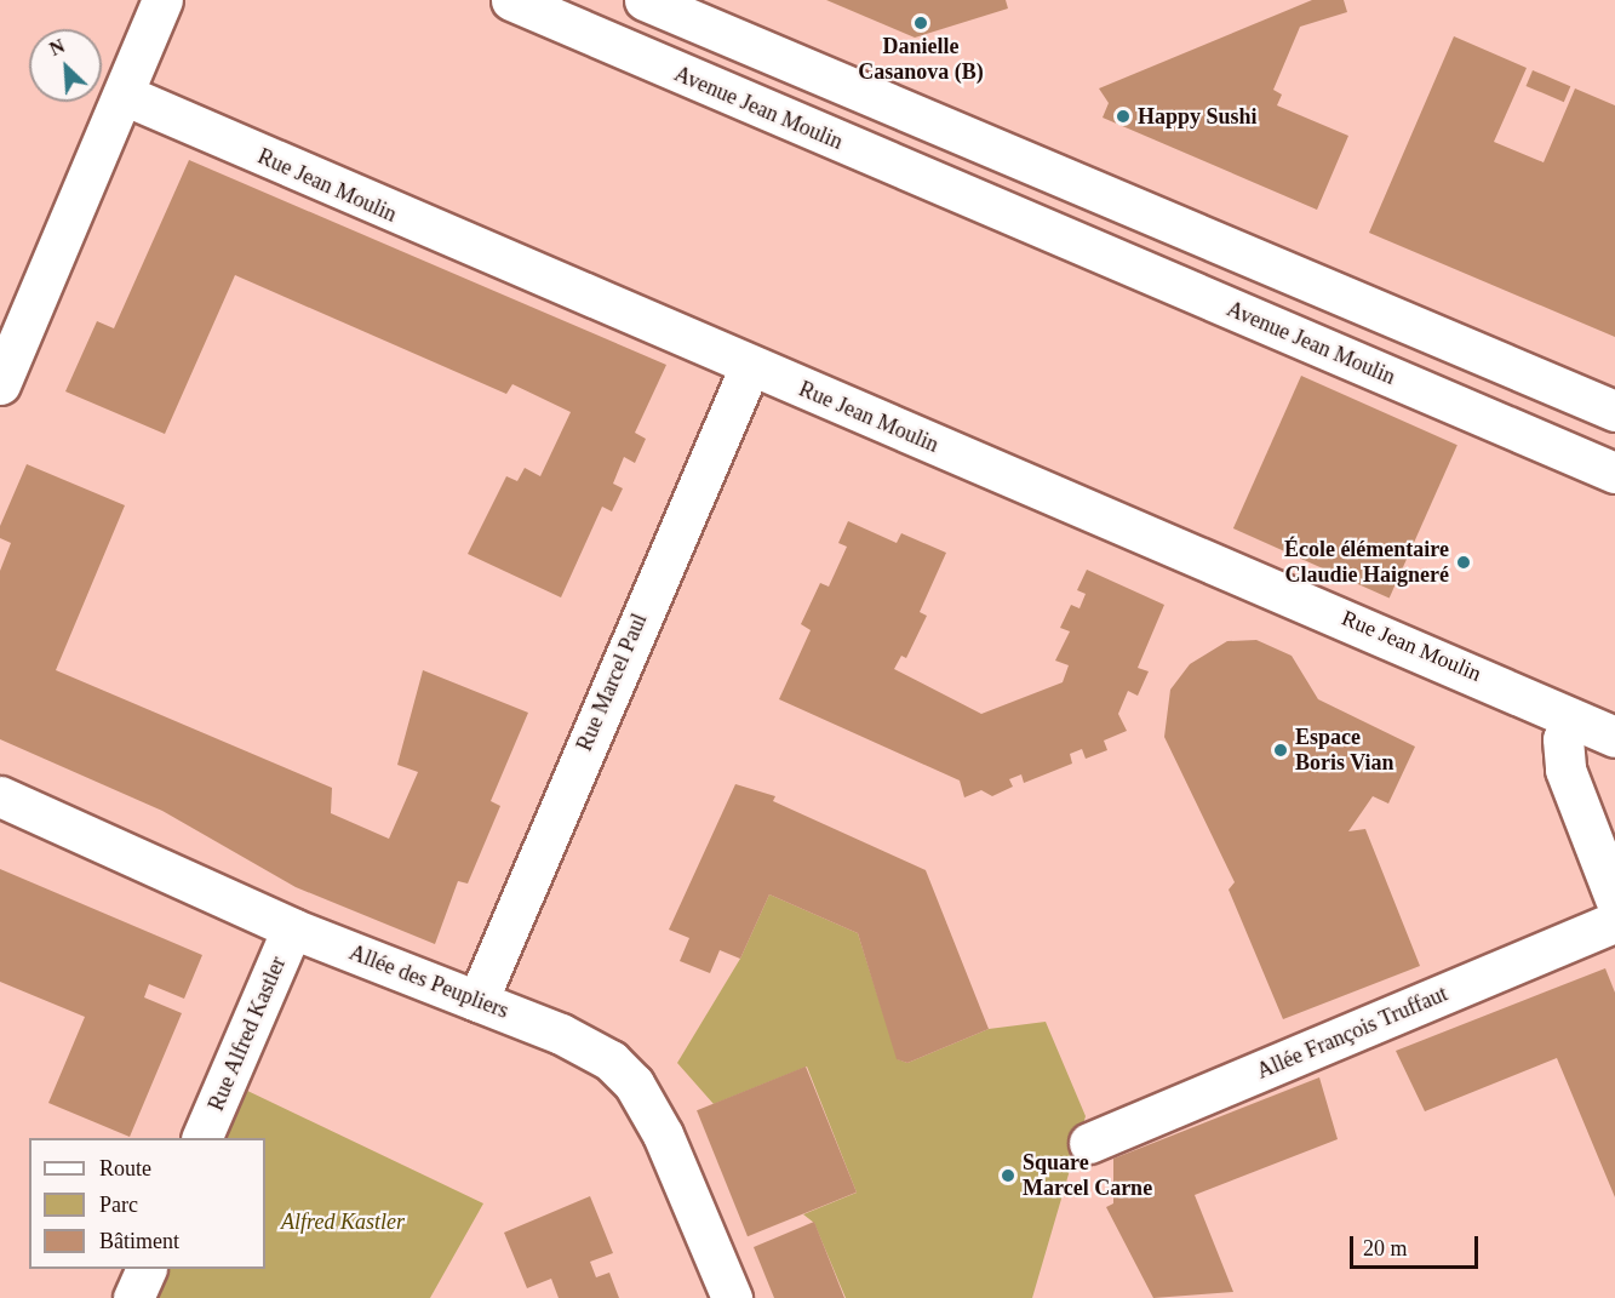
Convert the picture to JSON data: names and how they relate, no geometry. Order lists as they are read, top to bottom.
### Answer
{
  "streets": {
    "street": [
      "Avenue Jean Moulin",
      "Rue Jean Moulin",
      "Rue Marcel Paul",
      "Allée des Peupliers",
      "Allée François Truffaut",
      "Rue Alfred Kastler"
    ]
  },
  "crossings": [
    ["Rue Jean Moulin", "Rue Marcel Paul"],
    ["Rue Marcel Paul", "Allée des Peupliers"],
    ["Allée des Peupliers", "Rue Alfred Kastler"]
  ],
  "parks": ["Alfred Kastler"],
  "places": [
    "Danielle Casanova (B)",
    "Happy Sushi",
    "École élémentaire Claudie Haigneré",
    "Espace Boris Vian",
    "Square Marcel Carne"
  ],
  "legend": ["Route", "Parc", "Bâtiment"],
  "scale_bar": "20 m",
  "north": "top left"
}
